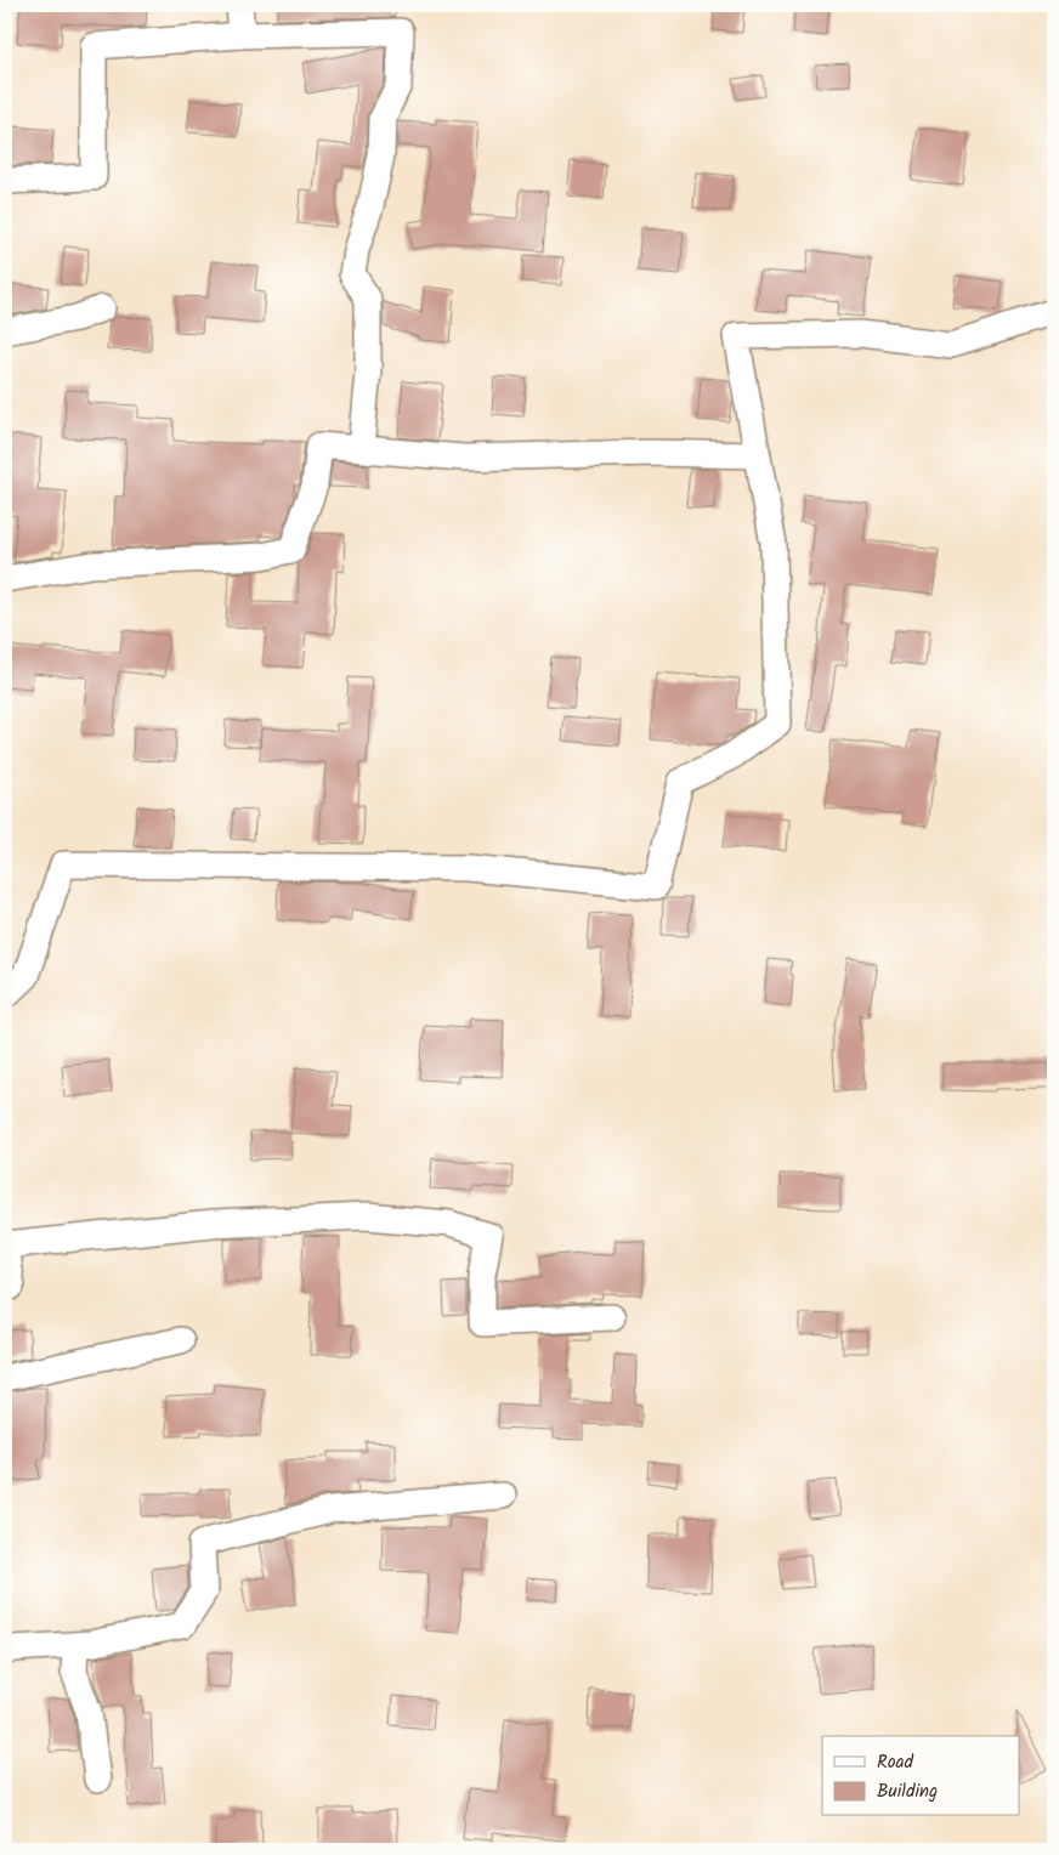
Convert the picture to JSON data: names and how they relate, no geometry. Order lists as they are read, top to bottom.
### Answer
{
  "legend": ["Road", "Building"]
}
